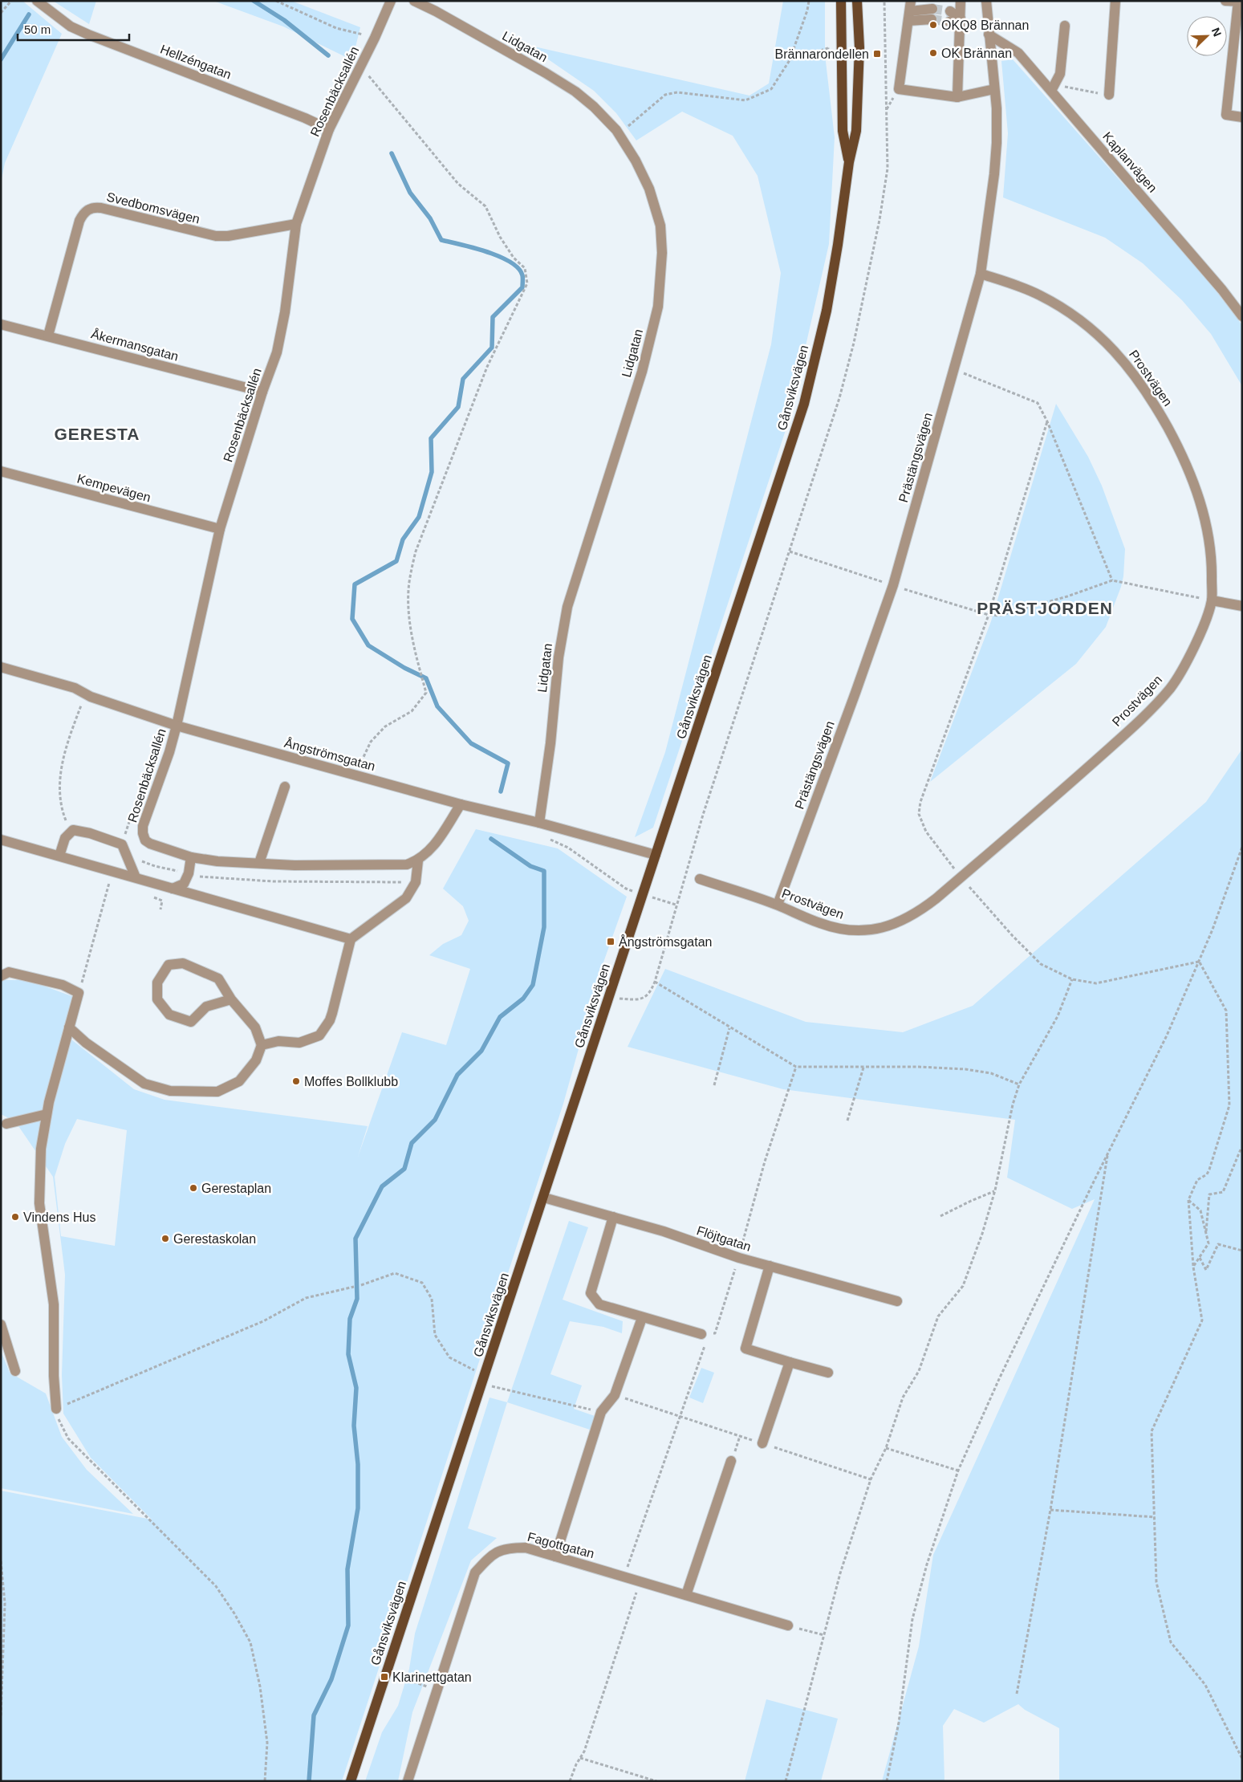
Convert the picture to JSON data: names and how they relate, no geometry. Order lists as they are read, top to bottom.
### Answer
{
  "streets": {
    "main road": ["Gånsviksvägen"],
    "street": [
      "Lidgatan",
      "Hellzéngatan",
      "Rosenbäcksallén",
      "Kaplanvägen",
      "Svedbomsvägen",
      "Åkermansgatan",
      "Prostvägen",
      "Prästängsvägen",
      "Kempevägen",
      "Ångströmsgatan",
      "Flöjtgatan",
      "Fagottgatan"
    ]
  },
  "crossings": [
    ["Lidgatan", "Ångströmsgatan"],
    ["Hellzéngatan", "Rosenbäcksallén"],
    ["Rosenbäcksallén", "Svedbomsvägen"],
    ["Rosenbäcksallén", "Åkermansgatan"],
    ["Rosenbäcksallén", "Kempevägen"],
    ["Rosenbäcksallén", "Ångströmsgatan"],
    ["Kaplanvägen", "Prästängsvägen"],
    ["Svedbomsvägen", "Åkermansgatan"],
    ["Prostvägen", "Prästängsvägen"],
    ["Gånsviksvägen", "Ångströmsgatan"],
    ["Gånsviksvägen", "Flöjtgatan"]
  ],
  "districts": ["GERESTA", "PRÄSTJORDEN"],
  "places": {
    "other": [
      "OKQ8 Brännan",
      "OK Brännan",
      "Moffes Bollklubb",
      "Gerestaplan",
      "Vindens Hus",
      "Gerestaskolan"
    ],
    "transit": ["Brännarondellen", "Ångströmsgatan", "Klarinettgatan"]
  },
  "scale_bar": "50 m",
  "north": "top right"
}
